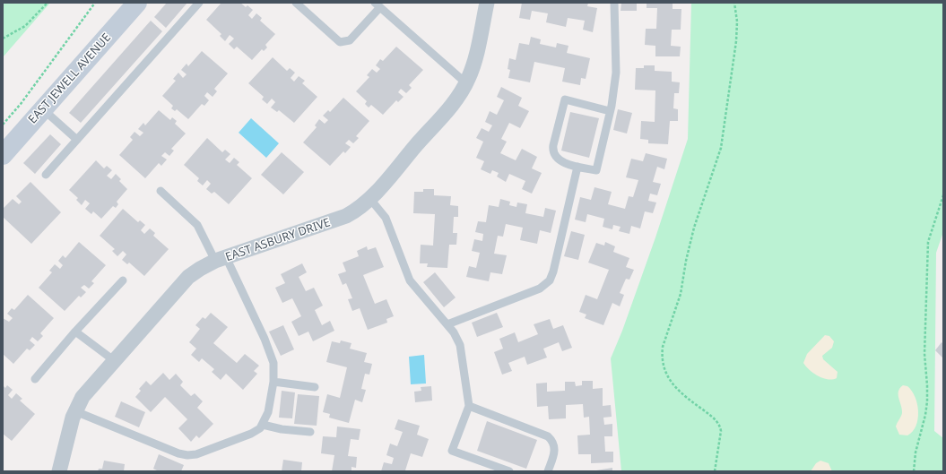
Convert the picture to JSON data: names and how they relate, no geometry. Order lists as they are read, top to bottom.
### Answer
{
  "streets": {
    "street": ["EAST JEWELL AVENUE", "EAST ASBURY DRIVE"]
  }
}
